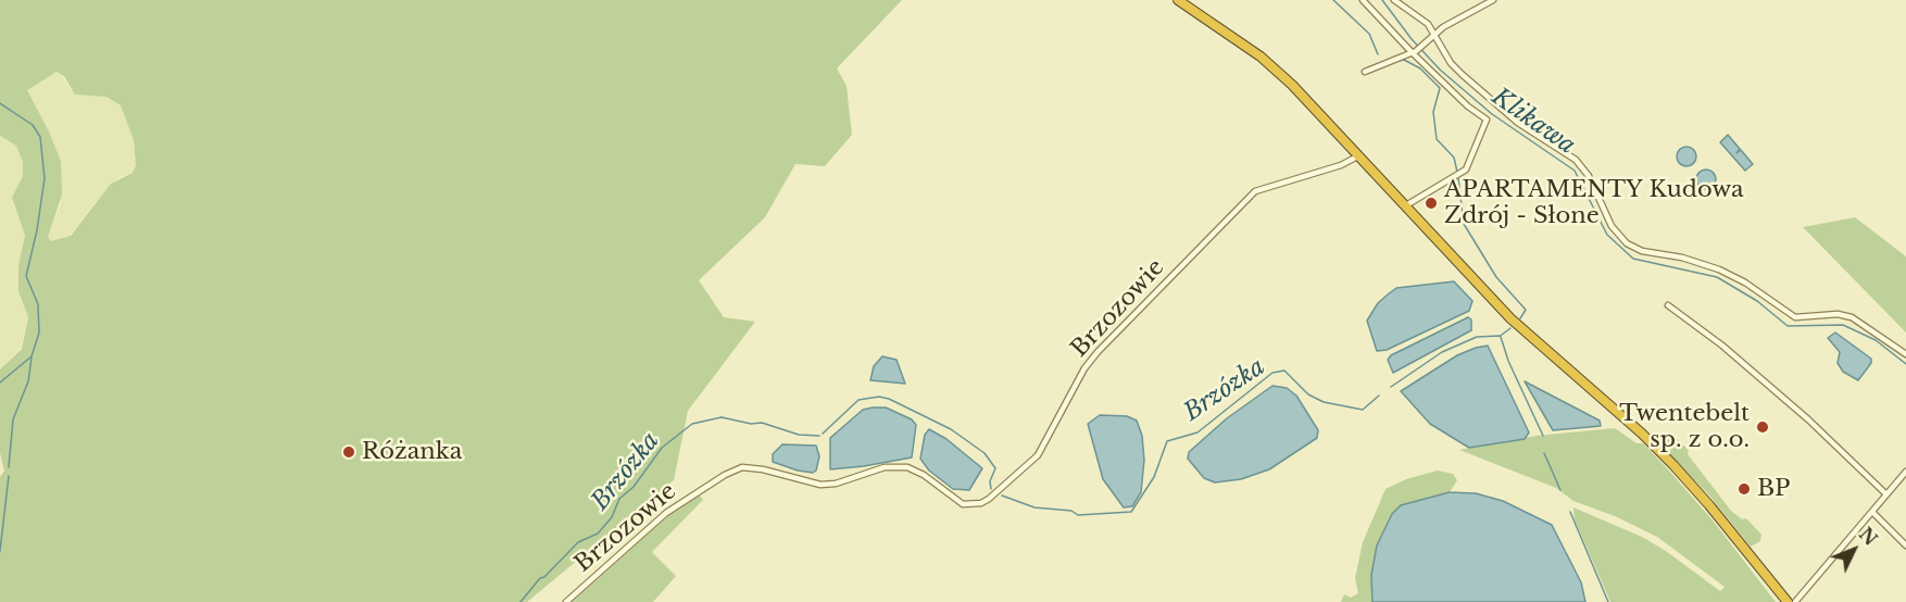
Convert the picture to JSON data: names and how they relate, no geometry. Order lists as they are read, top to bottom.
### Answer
{
  "streets": {
    "street": ["Brzozowie"]
  },
  "water": ["Klikawa", "Brzózka"],
  "places": [
    "APARTAMENTY Kudowa Zdrój - Słone",
    "Twentebelt sp. z o.o.",
    "Różanka",
    "BP"
  ],
  "north": "top right"
}
